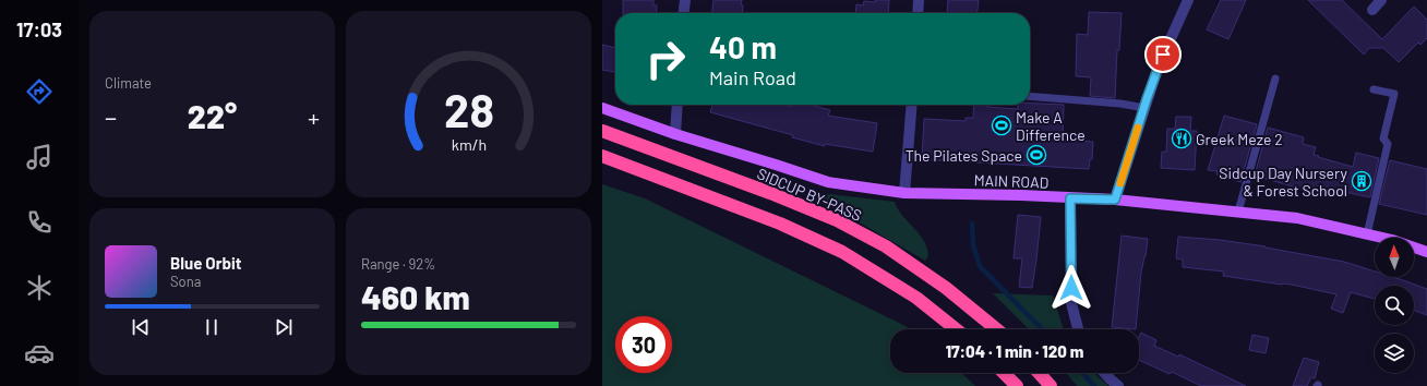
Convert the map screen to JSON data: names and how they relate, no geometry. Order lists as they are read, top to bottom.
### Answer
{
  "streets": {
    "highway": ["SIDCUP BY-PASS"],
    "main road": ["MAIN ROAD"]
  },
  "places": {
    "sports": ["Make A Difference", "The Pilates Space"],
    "restaurant": ["Greek Meze 2"],
    "building": ["Sidcup Day Nursery & Forest School"]
  },
  "north": "top",
  "page": {
    "tabs": "17:03",
    "tile": [
      "Climate",
      ["Range · 92%", "460 km"]
    ],
    "turn": ["40 m", "Main Road"],
    "heat": ["−", "22°", "+"],
    "song": ["Blue Orbit", "Sona"],
    "limit": "30",
    "trip": "17:04 · 1 min · 120 m",
    "gauge": ["28", "km/h"]
  }
}
